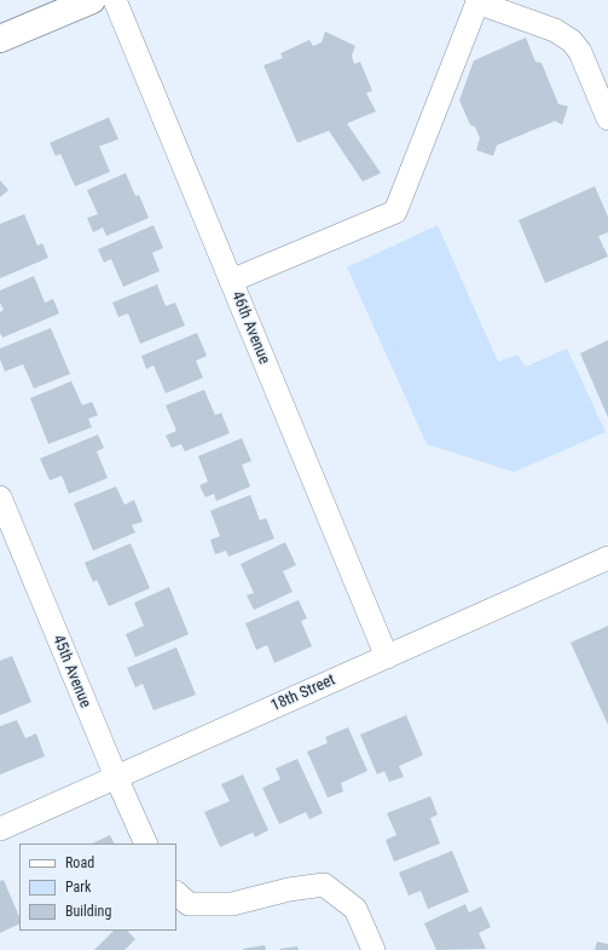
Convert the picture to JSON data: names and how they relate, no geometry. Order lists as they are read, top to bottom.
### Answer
{
  "streets": {
    "street": ["46th Avenue", "45th Avenue", "18th Street"]
  },
  "crossings": [
    ["46th Avenue", "18th Street"],
    ["45th Avenue", "18th Street"]
  ],
  "legend": ["Road", "Park", "Building"]
}
